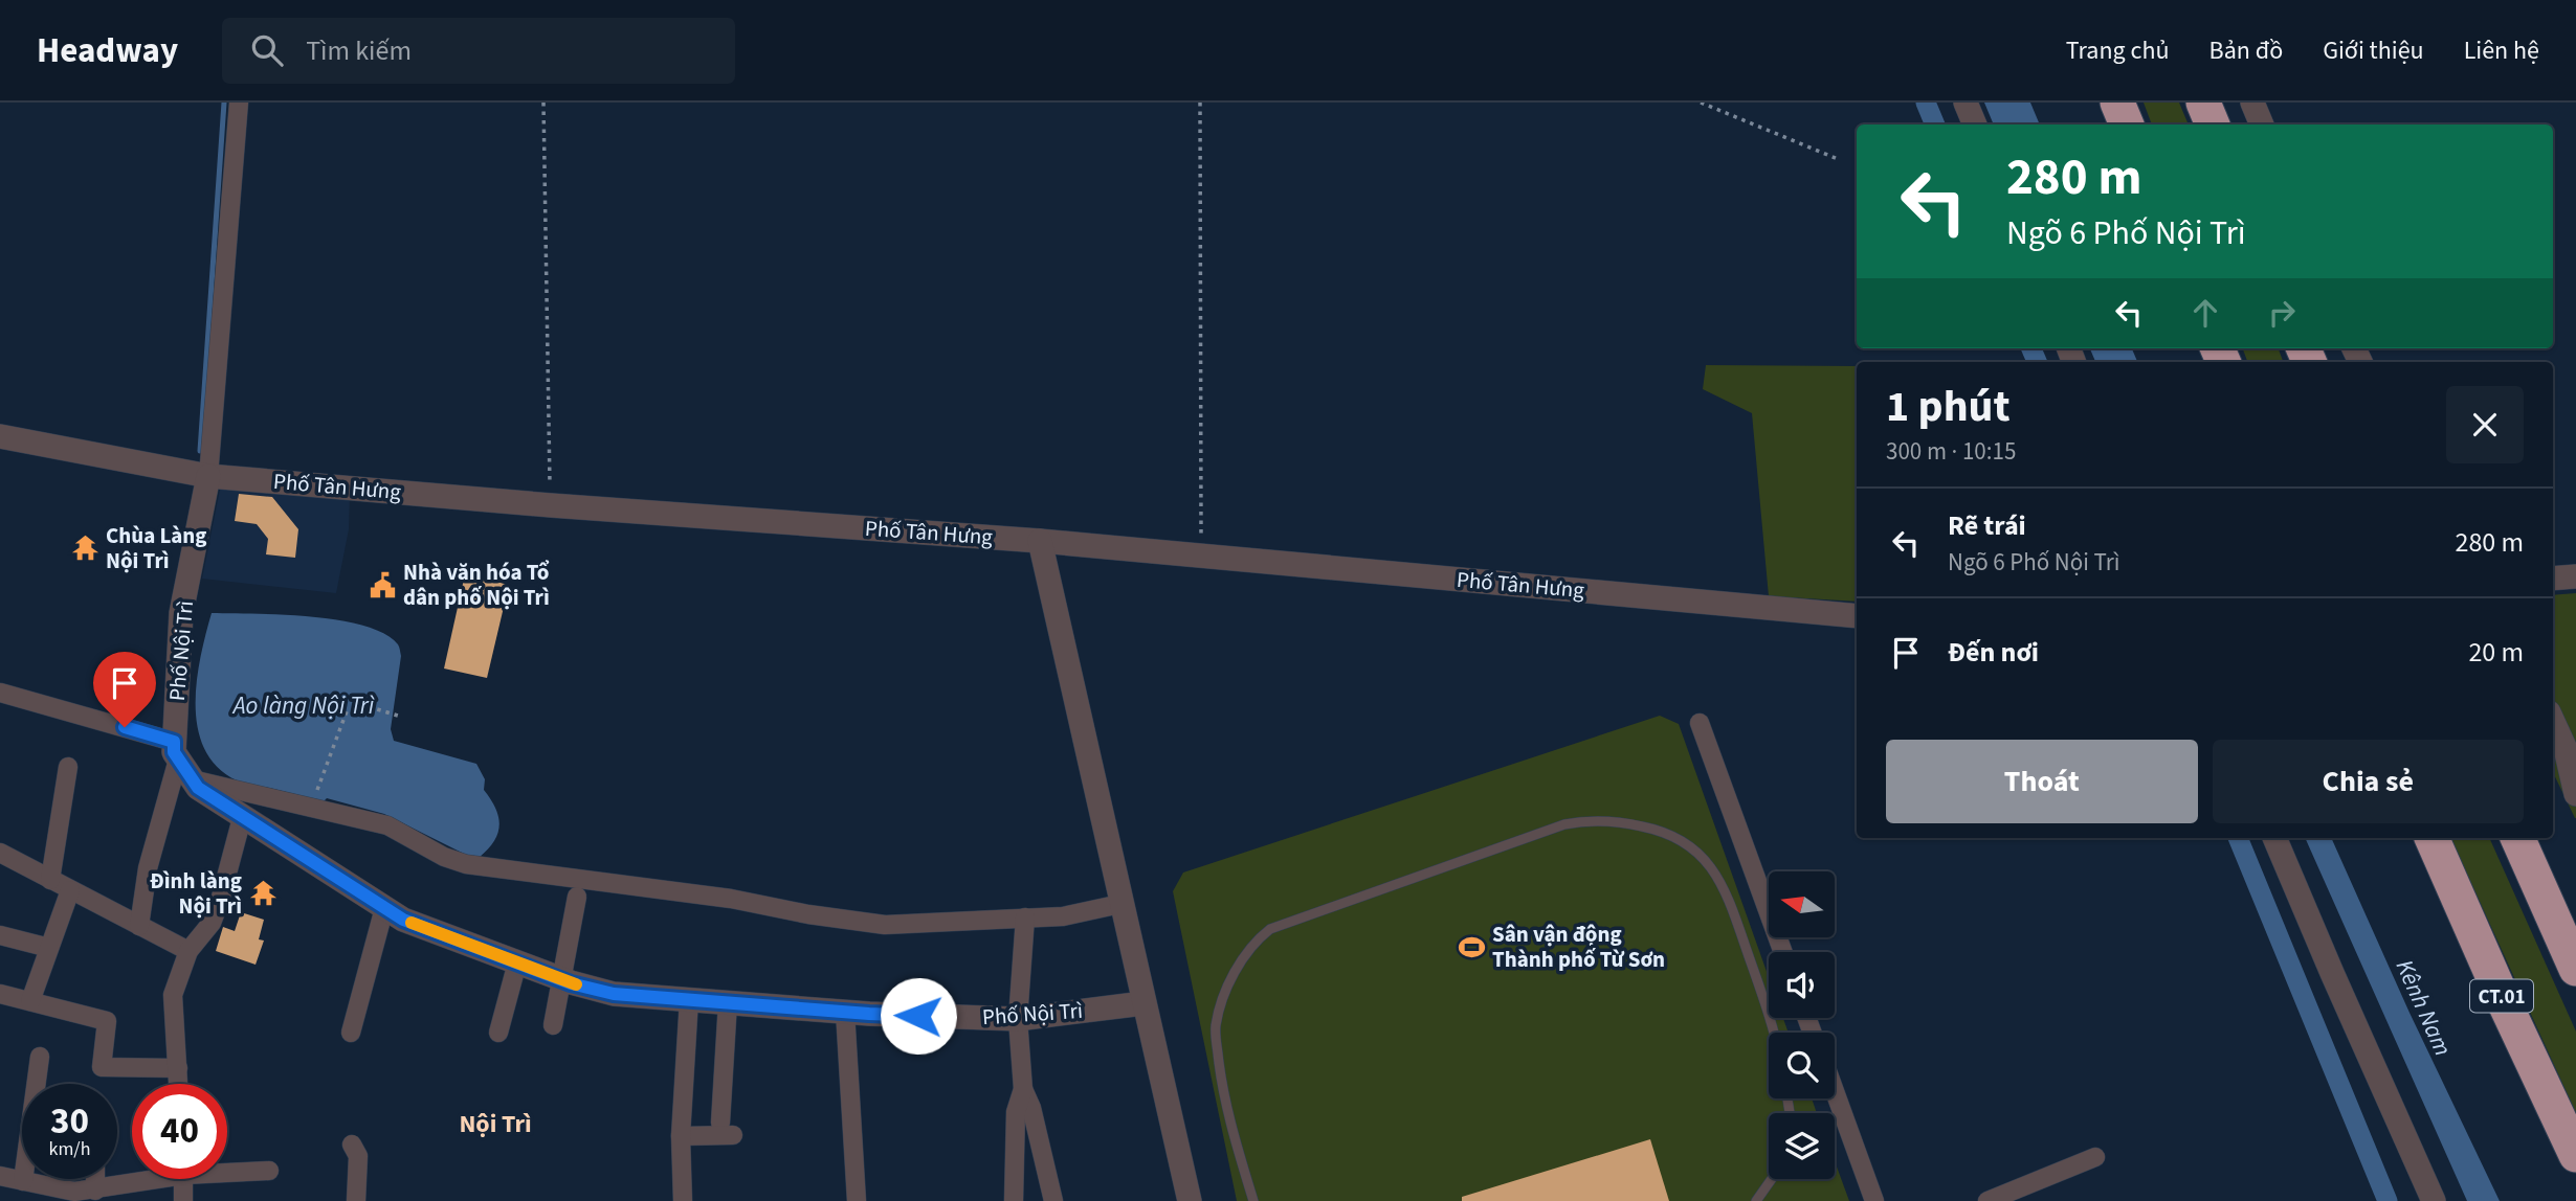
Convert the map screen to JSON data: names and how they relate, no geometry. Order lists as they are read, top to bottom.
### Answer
{
  "streets": {
    "highway": ["CT.01"],
    "street": ["Phố Tân Hưng", "Phố Nội Trì"]
  },
  "crossings": [
    ["Phố Tân Hưng", "Phố Nội Trì"]
  ],
  "districts": ["Nội Trì"],
  "water": ["Ao làng Nội Trì", "Kênh Nam"],
  "places": {
    "temple": ["Chùa Làng Nội Trì", "Đình làng Nội Trì"],
    "public building": ["Nhà văn hóa Tổ dân phố Nội Trì"],
    "sports": ["Sân vận động Thành phố Từ Sơn"]
  },
  "north": "left",
  "page": {
    "header": "Headway",
    "search": "Tìm kiếm",
    "nav": [
      "Trang chủ",
      "Bản đồ",
      "Giới thiệu",
      "Liên hệ"
    ],
    "turn": ["280 m", "Ngõ 6 Phố Nội Trì"],
    "heading": ["1 phút", "300 m · 10:15"],
    "list": [
      {
        "name": "Rẽ trái",
        "note": "Ngõ 6 Phố Nội Trì",
        "value": "280 m"
      },
      {
        "name": "Đến nơi",
        "value": "20 m"
      }
    ],
    "buttons": ["Thoát", "Chia sẻ"],
    "speed": "30 km/h",
    "limit": "40"
  }
}
